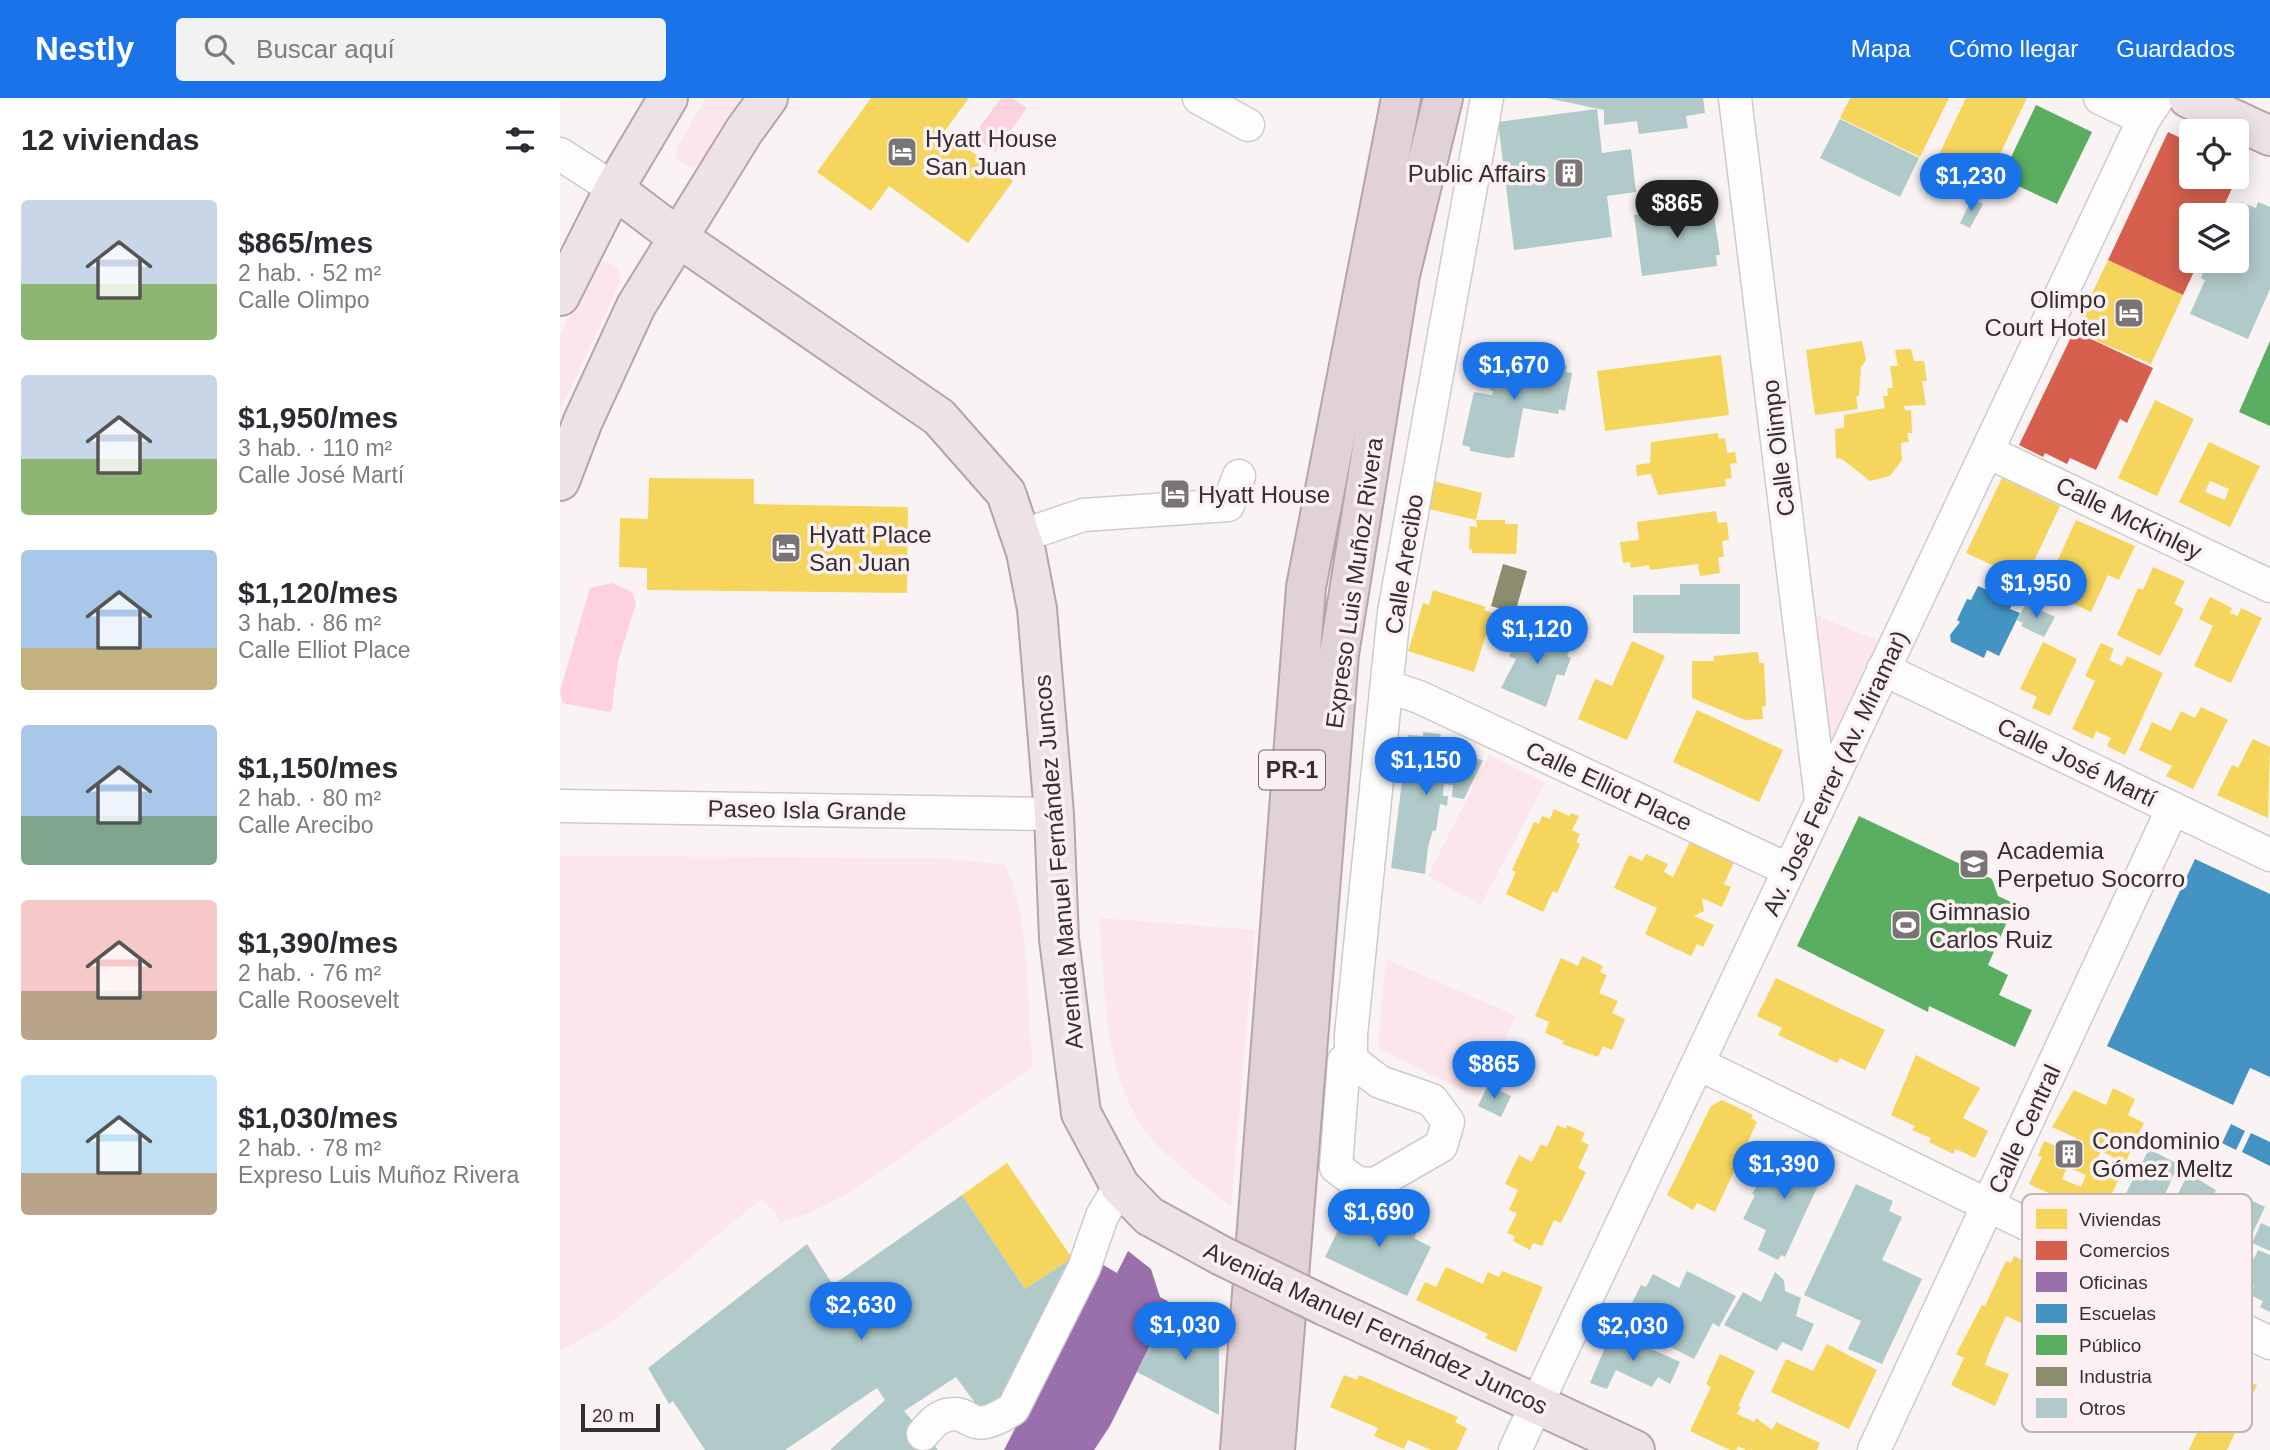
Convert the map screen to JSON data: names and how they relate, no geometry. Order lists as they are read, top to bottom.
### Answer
{
  "streets": {
    "highway": ["Expreso Luis Muñoz Rivera", "PR-1"],
    "main road": ["Avenida Manuel Fernández Juncos"],
    "street": [
      "Calle Olimpo",
      "Calle McKinley",
      "Calle Arecibo",
      "Calle José Martí",
      "Av. José Ferrer (Av. Miramar)",
      "Calle Elliot Place",
      "Paseo Isla Grande",
      "Calle Central"
    ]
  },
  "crossings": [
    ["Calle Olimpo", "Av. José Ferrer (Av. Miramar)"],
    ["Calle McKinley", "Av. José Ferrer (Av. Miramar)"],
    ["Calle Arecibo", "Calle Elliot Place"],
    ["Calle José Martí", "Av. José Ferrer (Av. Miramar)"],
    ["Calle José Martí", "Calle Central"],
    ["Av. José Ferrer (Av. Miramar)", "Calle Elliot Place"],
    ["Av. José Ferrer (Av. Miramar)", "Avenida Manuel Fernández Juncos"],
    ["Paseo Isla Grande", "Avenida Manuel Fernández Juncos"]
  ],
  "places": {
    "hotel": [
      "Hyatt House San Juan",
      "Olimpo Court Hotel",
      "Hyatt House",
      "Hyatt Place San Juan"
    ],
    "building": ["Public Affairs", "Condominio Gómez Meltz"],
    "school or university": ["Academia Perpetuo Socorro"],
    "sports": ["Gimnasio Carlos Ruiz"]
  },
  "legend": [
    "Viviendas",
    "Comercios",
    "Oficinas",
    "Escuelas",
    "Público",
    "Industria",
    "Otros"
  ],
  "scale_bar": "20 m",
  "page": {
    "header": "Nestly",
    "search": "Buscar aquí",
    "nav": ["Mapa", "Cómo llegar", "Guardados"],
    "heading": "12 viviendas",
    "price": [
      "$1,230",
      "$865",
      "$1,670",
      "$1,950",
      "$1,120",
      "$1,150",
      "$865",
      "$1,390",
      "$1,690",
      "$2,630",
      "$1,030",
      "$2,030"
    ],
    "list": [
      {
        "name": "$865/mes",
        "note": "2 hab. · 52 m² · Calle Olimpo"
      },
      {
        "name": "$1,950/mes",
        "note": "3 hab. · 110 m² · Calle José Martí"
      },
      {
        "name": "$1,120/mes",
        "note": "3 hab. · 86 m² · Calle Elliot Place"
      },
      {
        "name": "$1,150/mes",
        "note": "2 hab. · 80 m² · Calle Arecibo"
      },
      {
        "name": "$1,390/mes",
        "note": "2 hab. · 76 m² · Calle Roosevelt"
      },
      {
        "name": "$1,030/mes",
        "note": "2 hab. · 78 m² · Expreso Luis Muñoz Rivera"
      }
    ],
    "scale": "20 m"
  }
}
